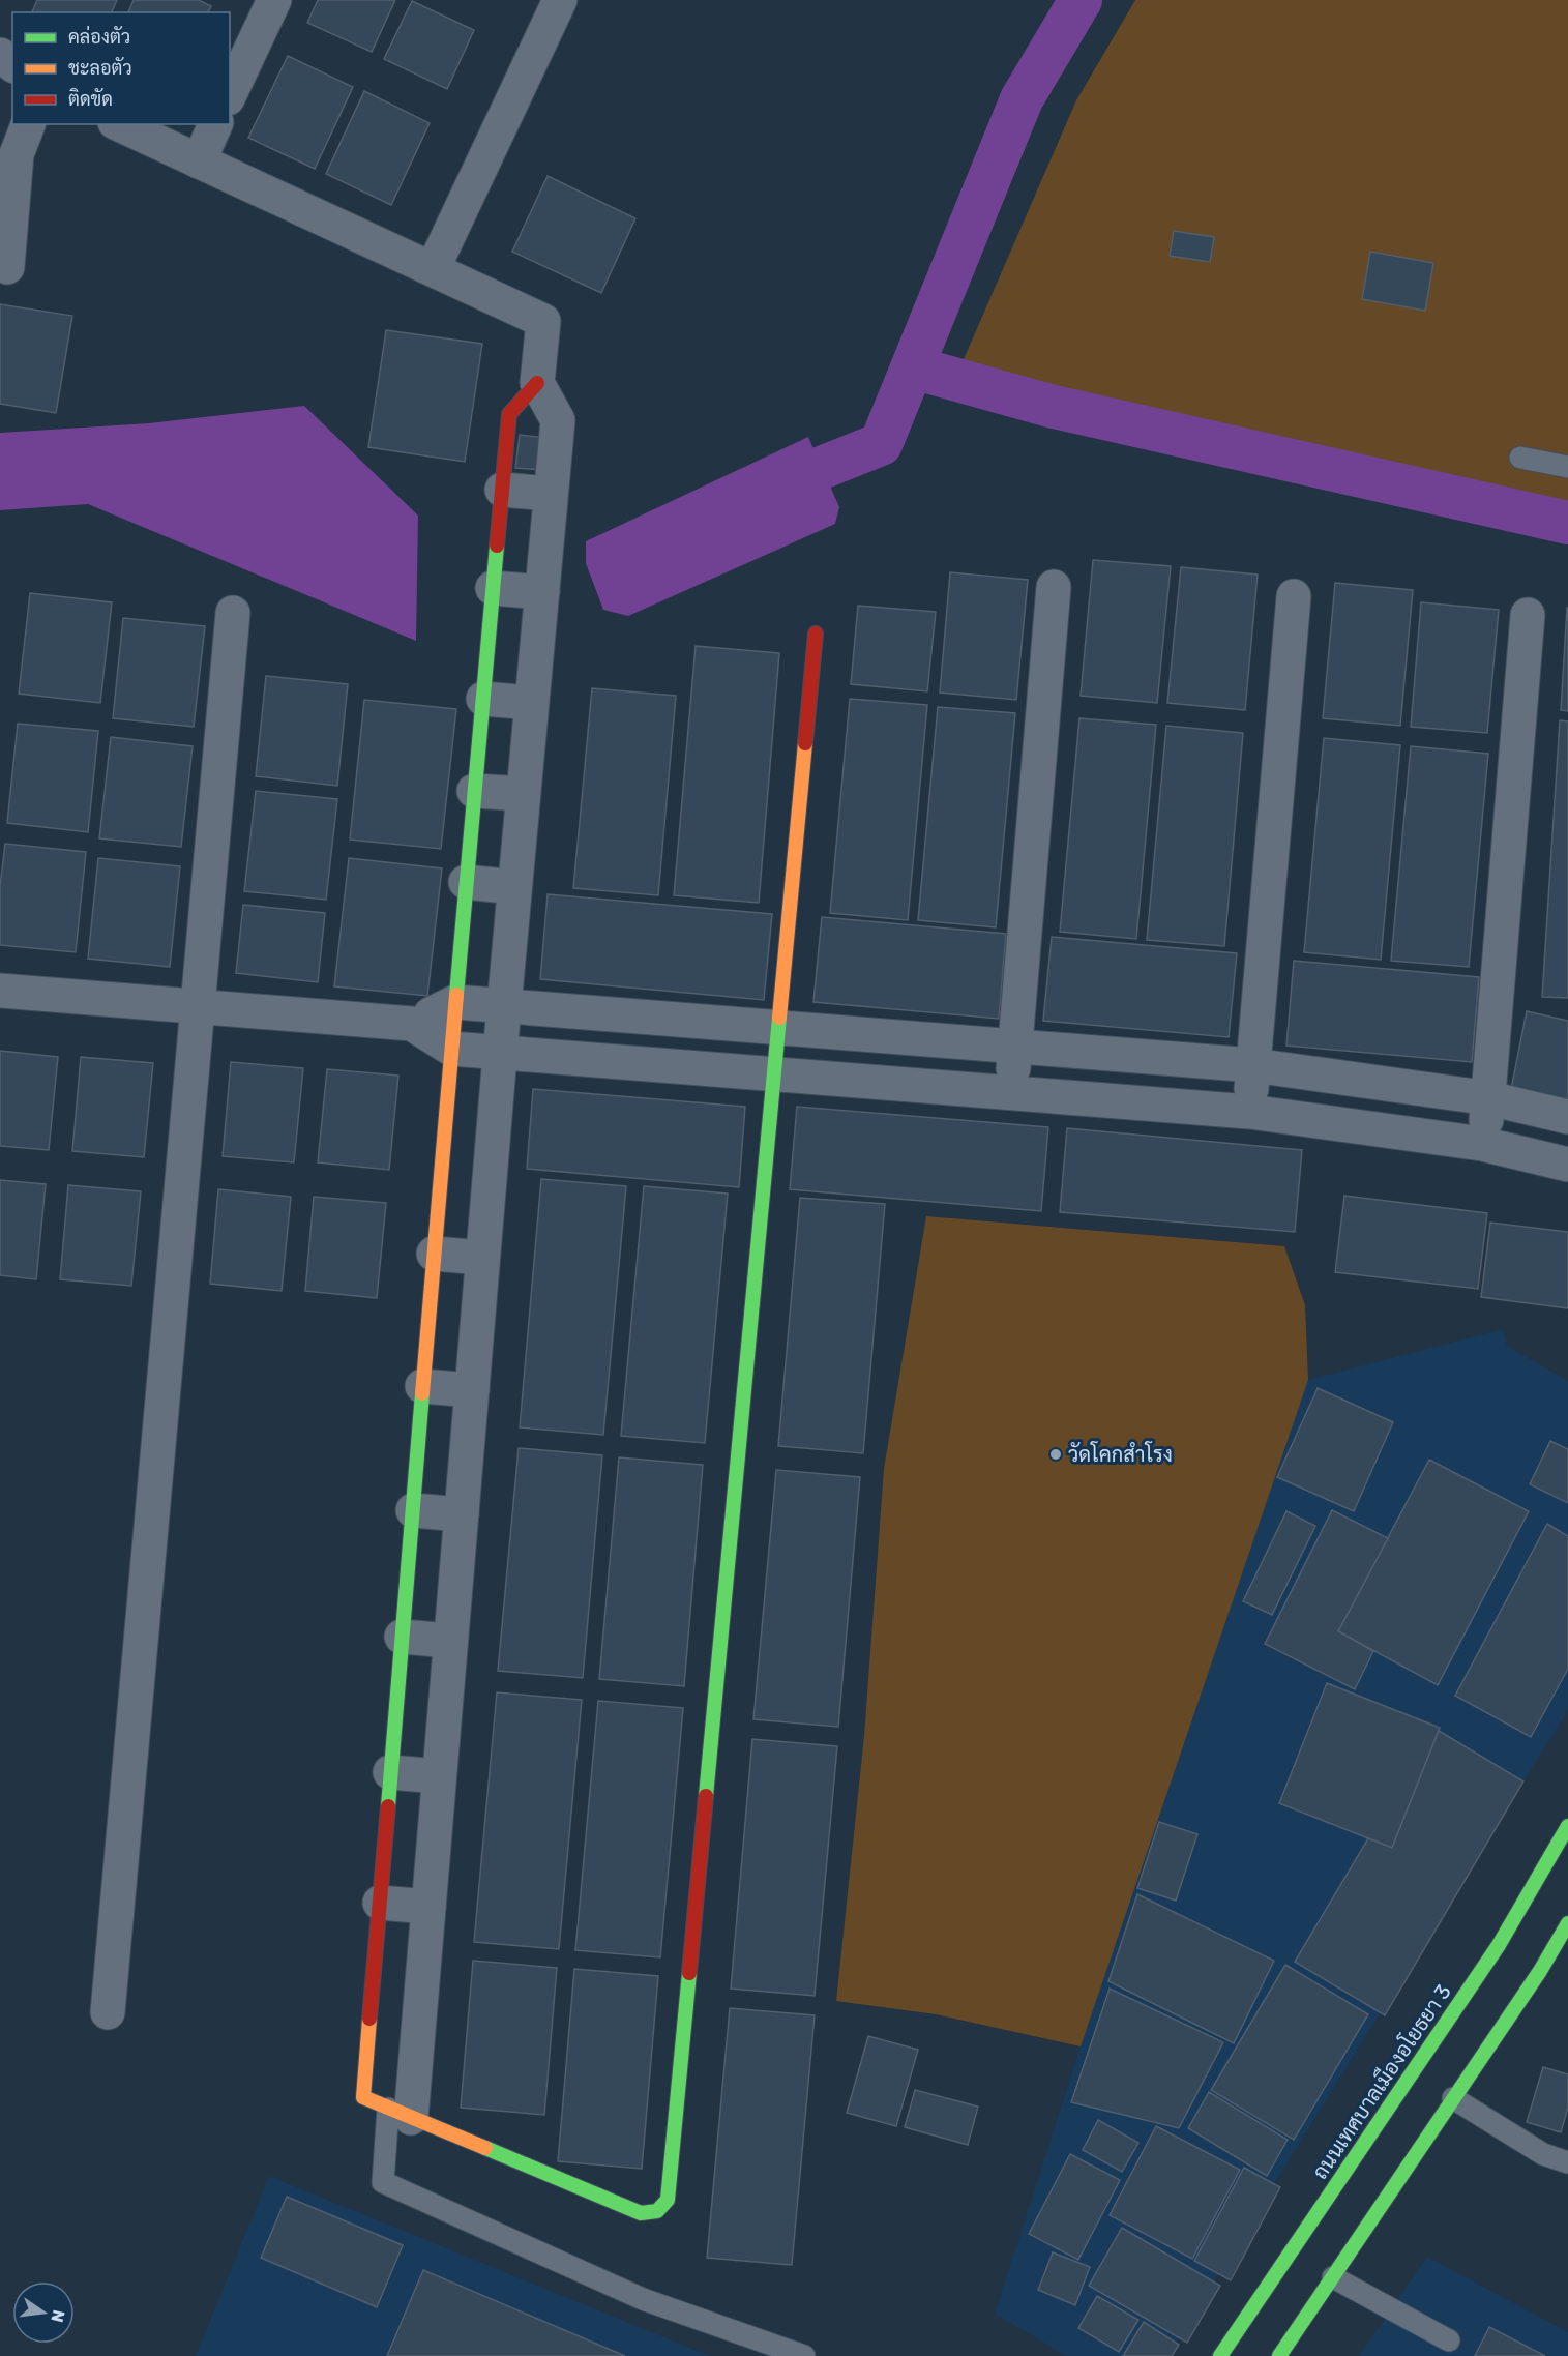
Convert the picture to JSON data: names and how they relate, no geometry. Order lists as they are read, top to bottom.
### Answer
{
  "streets": {
    "street": ["ถนนเทศบาลเมืองอโยธยา 3"]
  },
  "places": ["วัดโคกสำโรง"],
  "legend": ["คล่องตัว", "ชะลอตัว", "ติดขัด"],
  "north": "right"
}
